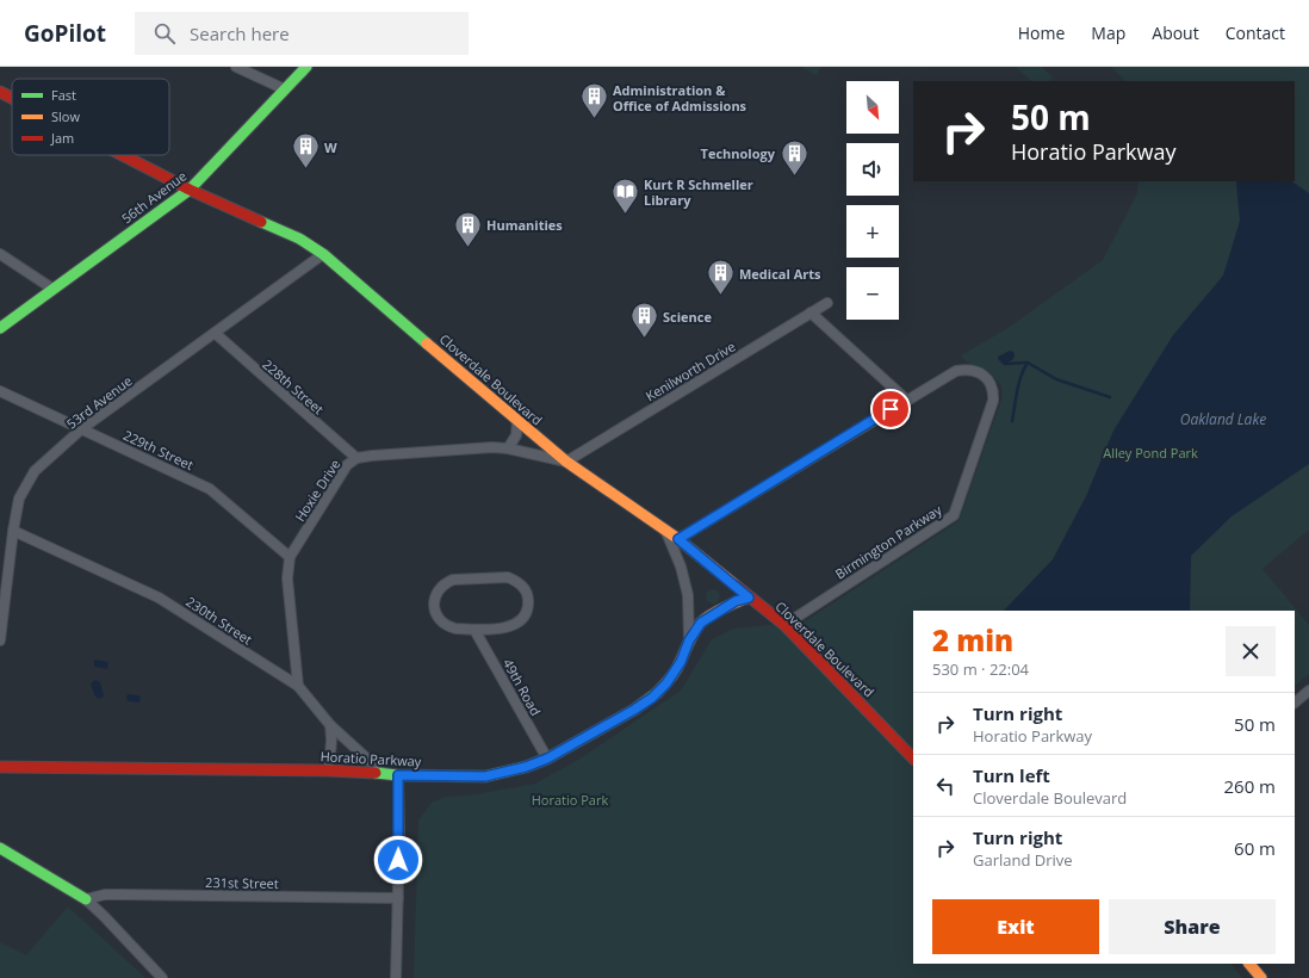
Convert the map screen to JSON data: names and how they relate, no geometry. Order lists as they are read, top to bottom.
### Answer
{
  "streets": {
    "street": [
      "56th Avenue",
      "Kenilworth Drive",
      "Cloverdale Boulevard",
      "228th Street",
      "53rd Avenue",
      "229th Street",
      "Hoxie Drive",
      "Birmington Parkway",
      "230th Street",
      "49th Road",
      "Horatio Parkway",
      "231st Street"
    ]
  },
  "crossings": [
    ["56th Avenue", "Cloverdale Boulevard"],
    ["Kenilworth Drive", "Cloverdale Boulevard"],
    ["Kenilworth Drive", "Hoxie Drive"],
    ["Cloverdale Boulevard", "53rd Avenue"],
    ["Cloverdale Boulevard", "Hoxie Drive"],
    ["Cloverdale Boulevard", "Birmington Parkway"],
    ["Cloverdale Boulevard", "Horatio Parkway"],
    ["228th Street", "53rd Avenue"],
    ["228th Street", "Hoxie Drive"],
    ["53rd Avenue", "229th Street"],
    ["53rd Avenue", "230th Street"],
    ["229th Street", "Hoxie Drive"],
    ["Hoxie Drive", "230th Street"],
    ["230th Street", "Horatio Parkway"],
    ["49th Road", "Horatio Parkway"]
  ],
  "water": ["Oakland Lake"],
  "parks": ["Alley Pond Park", "Horatio Park"],
  "places": {
    "building": [
      "Administration & Office of Admissions",
      "W",
      "Technology",
      "Humanities",
      "Medical Arts",
      "Science"
    ],
    "library": ["Kurt R Schmeller Library"]
  },
  "legend": ["Fast", "Slow", "Jam"],
  "north": "bottom right",
  "page": {
    "header": "GoPilot",
    "search": "Search here",
    "nav": [
      "Home",
      "Map",
      "About",
      "Contact"
    ],
    "map_buttons": ["+", "−"],
    "turn": ["50 m", "Horatio Parkway"],
    "heading": ["2 min", "530 m · 22:04"],
    "list": [
      {
        "name": "Turn right",
        "note": "Horatio Parkway",
        "value": "50 m"
      },
      {
        "name": "Turn left",
        "note": "Cloverdale Boulevard",
        "value": "260 m"
      },
      {
        "name": "Turn right",
        "note": "Garland Drive",
        "value": "60 m"
      }
    ],
    "buttons": ["Exit", "Share"]
  }
}
